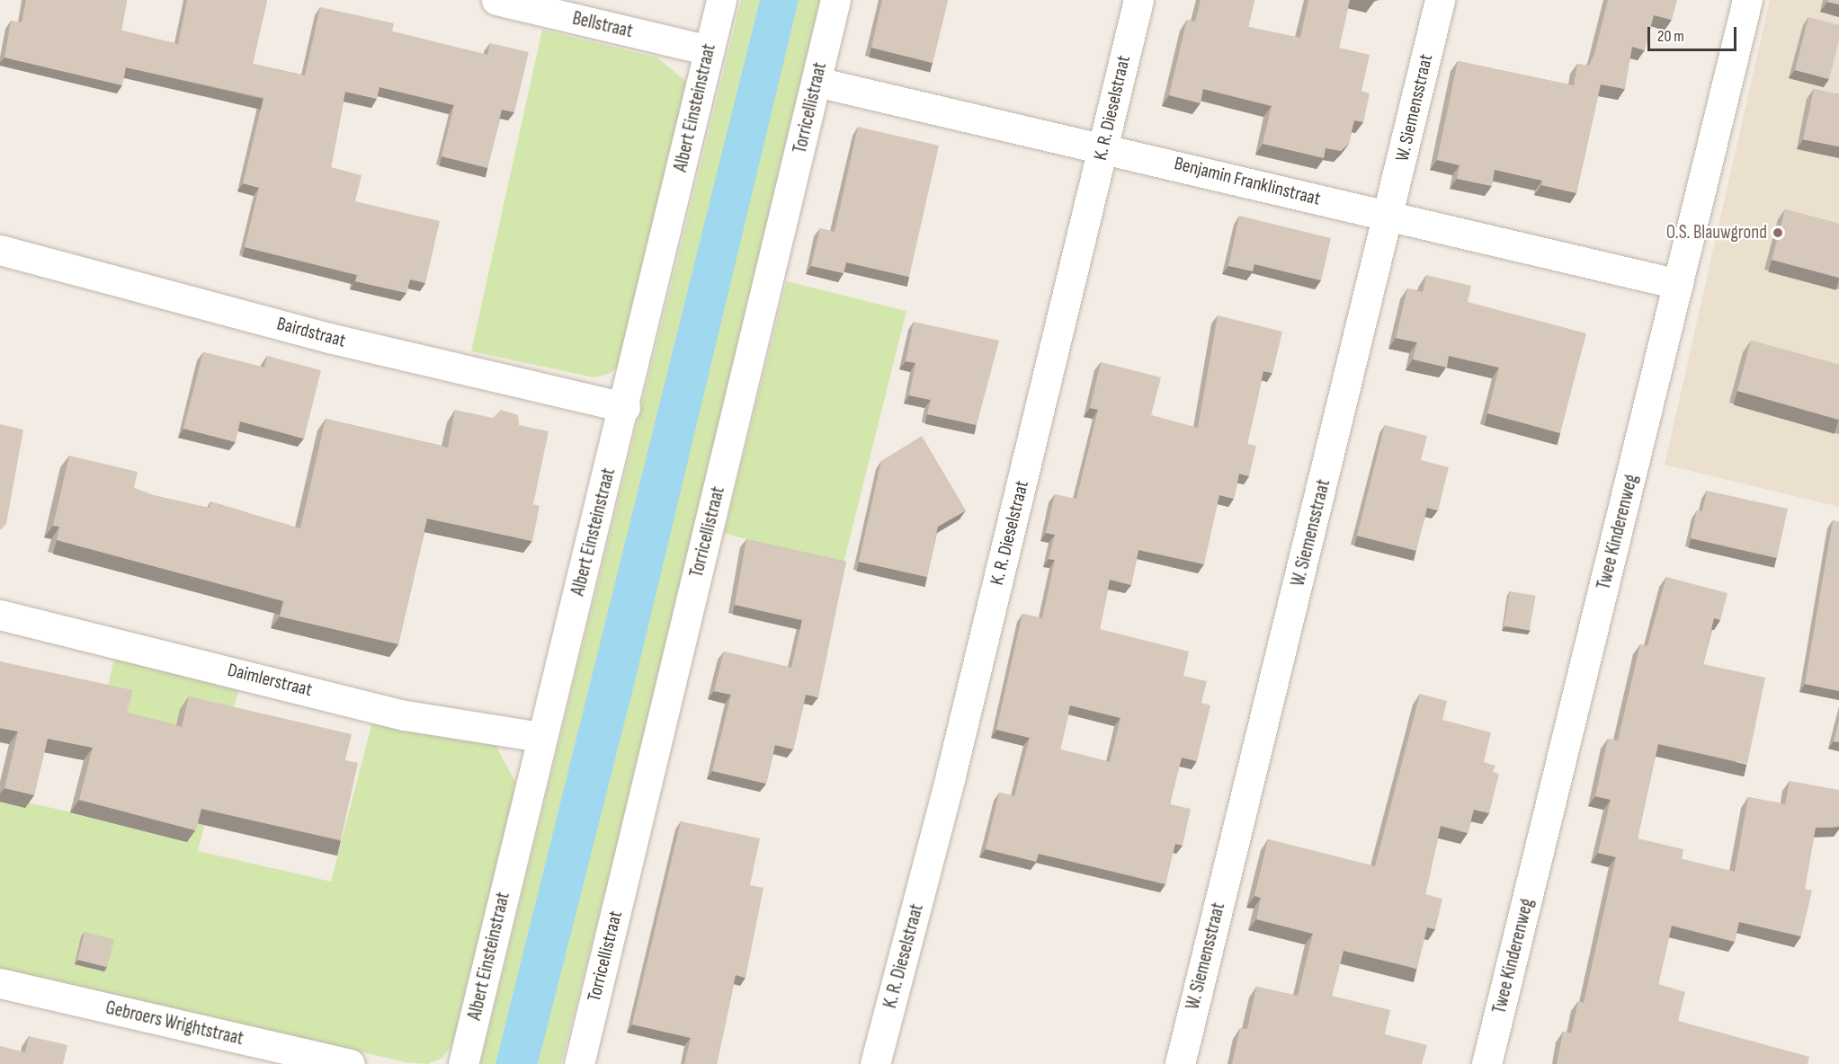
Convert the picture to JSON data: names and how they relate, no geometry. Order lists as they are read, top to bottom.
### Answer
{
  "streets": {
    "street": [
      "Bellstraat",
      "Albert Einsteinstraat",
      "Torricellistraat",
      "K. R. Dieselstraat",
      "W. Siemensstraat",
      "Benjamin Franklinstraat",
      "Bairdstraat",
      "Twee Kinderenweg",
      "Daimlerstraat",
      "Gebroers Wrightstraat"
    ]
  },
  "crossings": [
    ["Bellstraat", "Albert Einsteinstraat"],
    ["Albert Einsteinstraat", "Bairdstraat"],
    ["Albert Einsteinstraat", "Daimlerstraat"],
    ["Torricellistraat", "Benjamin Franklinstraat"],
    ["K. R. Dieselstraat", "Benjamin Franklinstraat"],
    ["W. Siemensstraat", "Benjamin Franklinstraat"],
    ["Benjamin Franklinstraat", "Twee Kinderenweg"]
  ],
  "places": ["O.S. Blauwgrond"],
  "scale_bar": "20 m"
}
